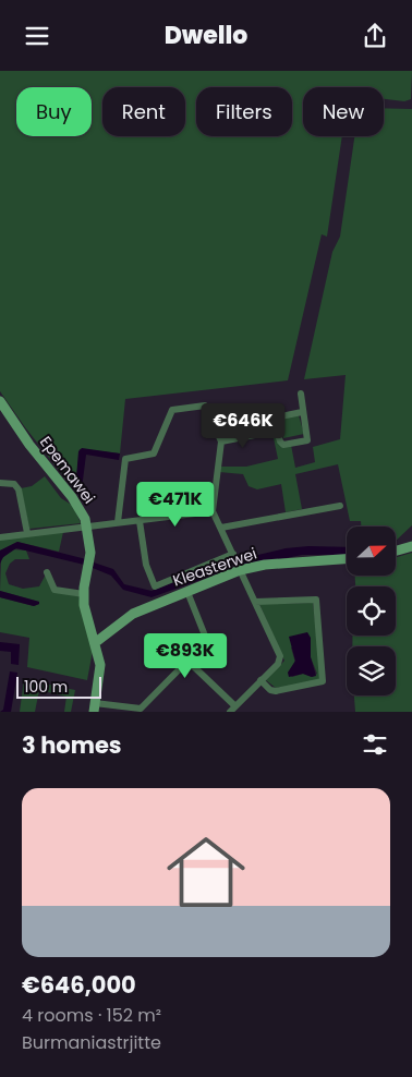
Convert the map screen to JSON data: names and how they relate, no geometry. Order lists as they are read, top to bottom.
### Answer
{
  "streets": {
    "street": ["Epemawei", "Kleasterwei"]
  },
  "crossings": [
    ["Epemawei", "Kleasterwei"]
  ],
  "scale_bar": "100 m",
  "north": "right",
  "page": {
    "header": "Dwello",
    "chip": [
      "Buy",
      "Rent",
      "Filters",
      "New"
    ],
    "price": ["€646K", "€471K", "€893K"],
    "scale": "100 m",
    "heading": "3 homes",
    "list": [
      {
        "name": "€646,000",
        "note": "4 rooms · 152 m² · Burmaniastrjitte"
      }
    ]
  }
}
